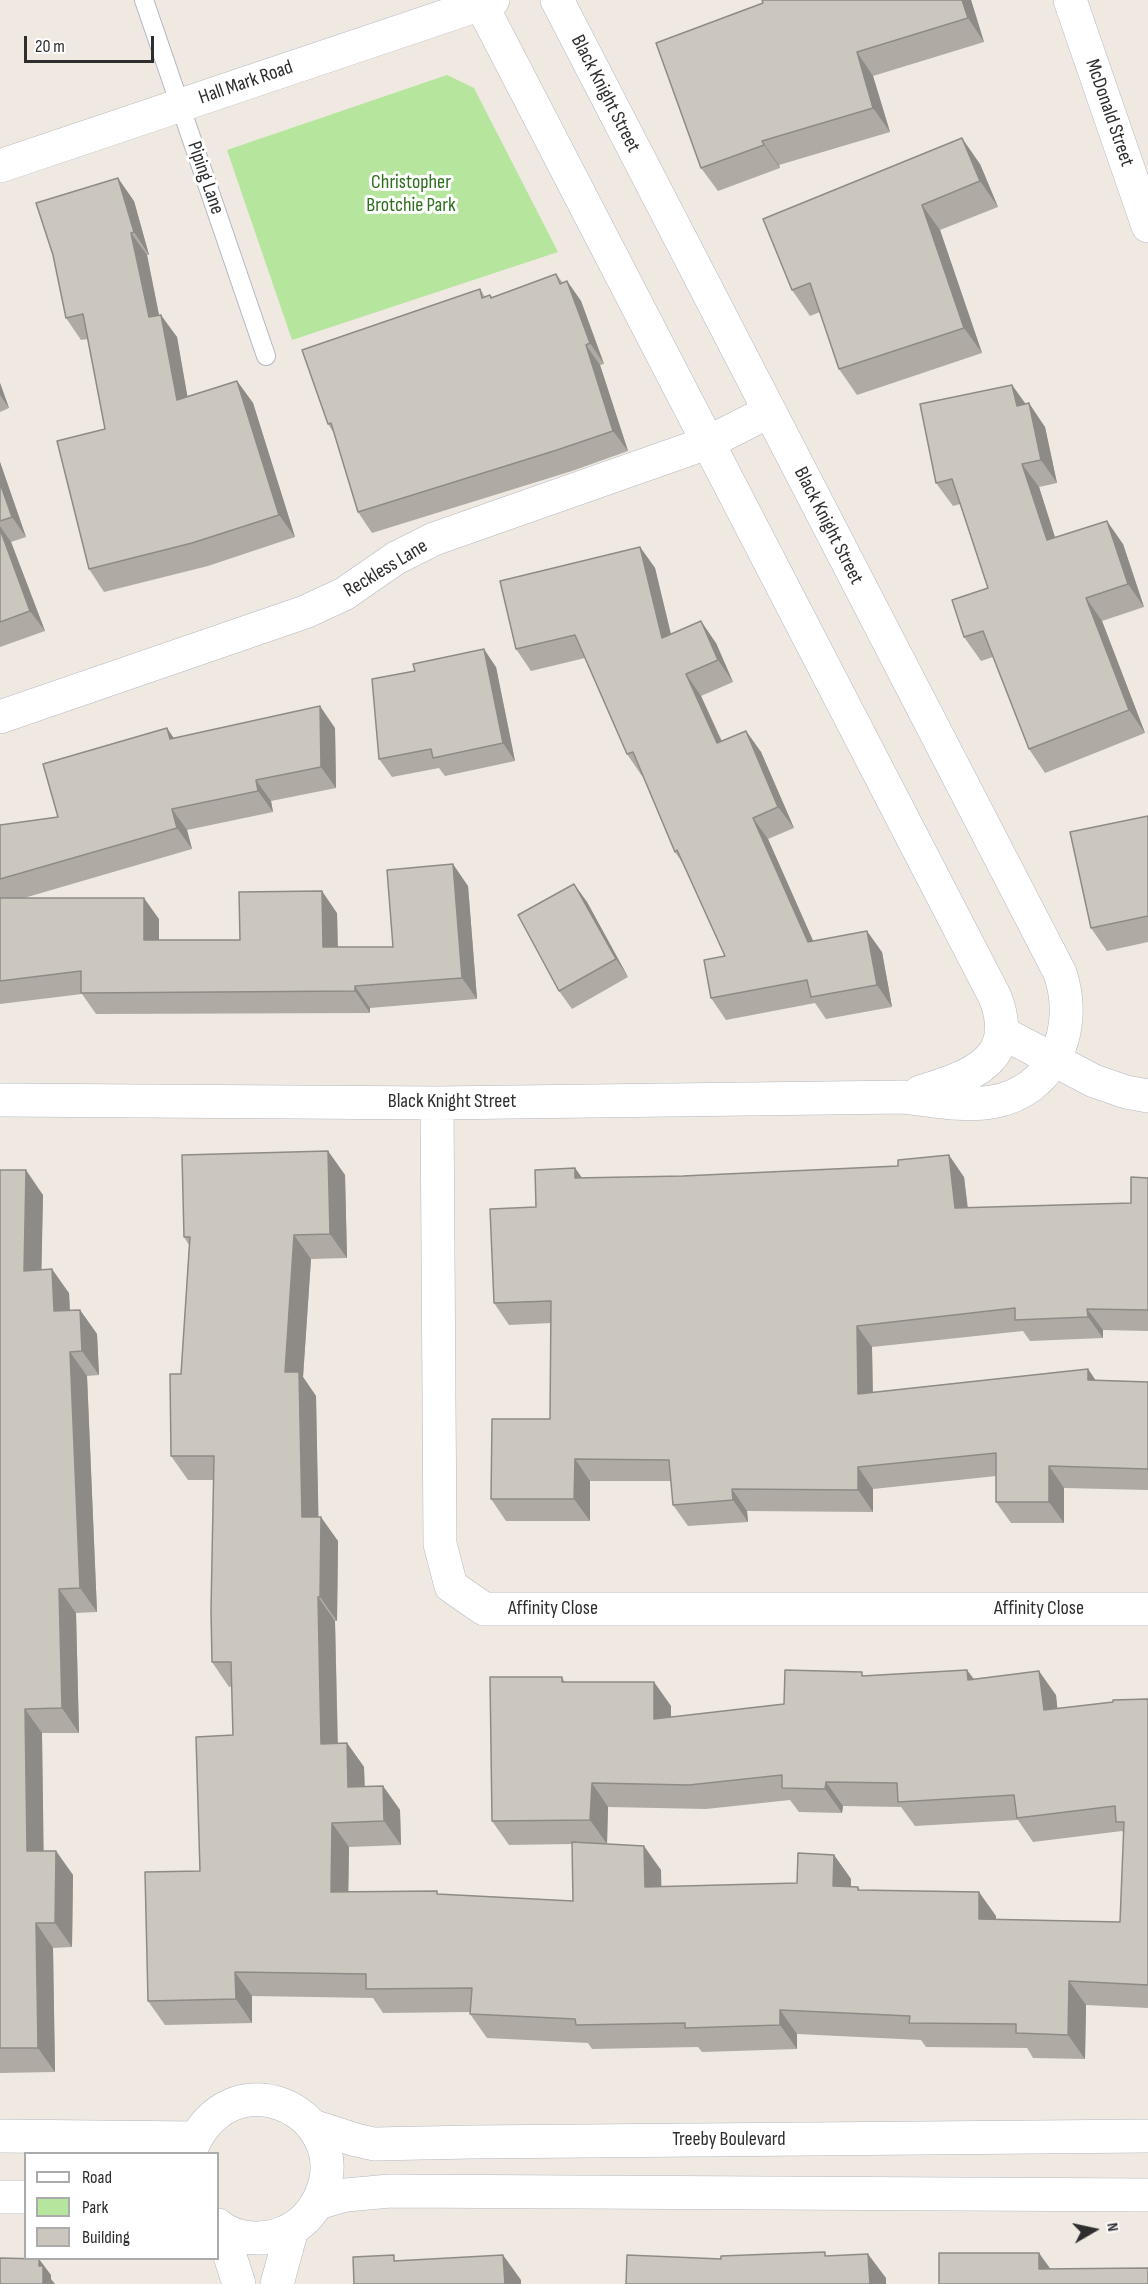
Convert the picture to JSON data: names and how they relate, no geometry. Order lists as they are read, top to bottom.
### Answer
{
  "streets": {
    "street": [
      "Hall Mark Road",
      "Black Knight Street",
      "McDonald Street",
      "Reckless Lane",
      "Affinity Close",
      "Treeby Boulevard"
    ],
    "lane": ["Piping Lane"]
  },
  "crossings": [
    ["Hall Mark Road", "Piping Lane"],
    ["Black Knight Street", "Reckless Lane"],
    ["Black Knight Street", "Affinity Close"]
  ],
  "parks": ["Christopher Brotchie Park"],
  "legend": ["Road", "Park", "Building"],
  "scale_bar": "20 m",
  "north": "right"
}
